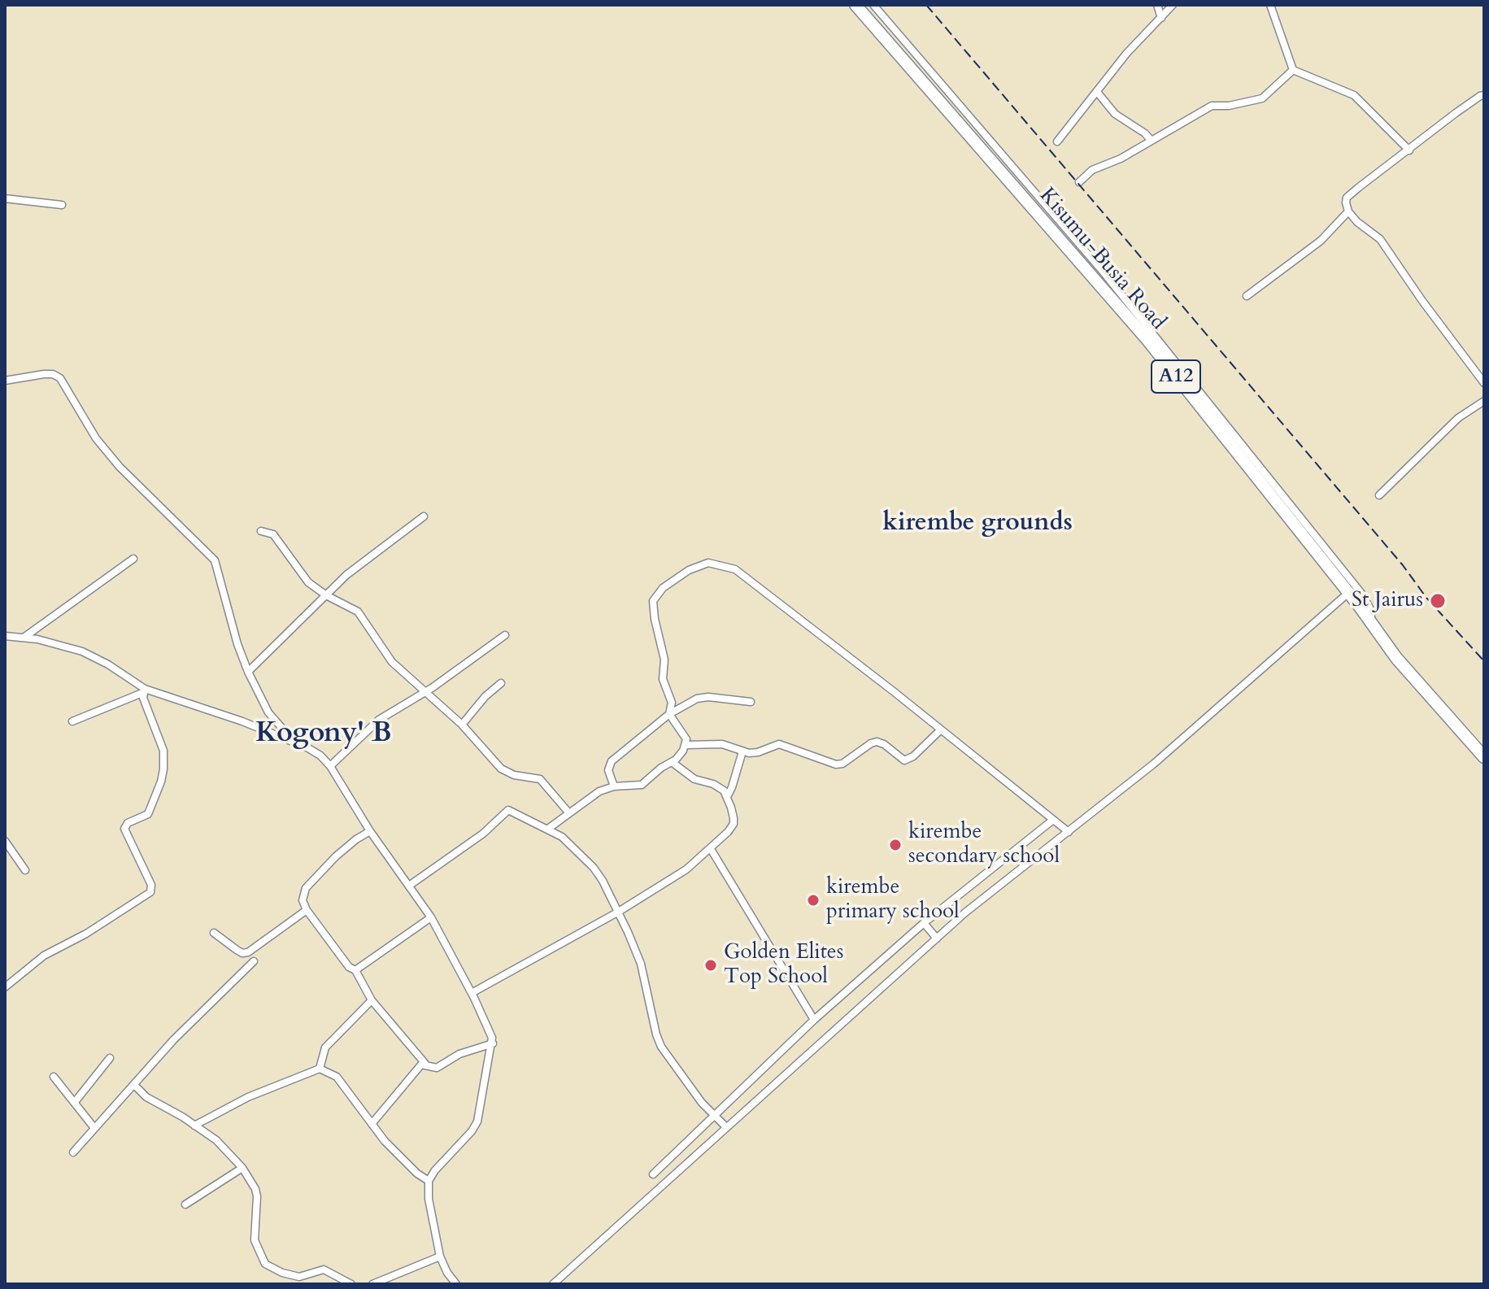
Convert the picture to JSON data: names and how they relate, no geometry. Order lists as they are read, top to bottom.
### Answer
{
  "streets": {
    "highway": ["Kisumu-Busia Road", "A12"]
  },
  "districts": ["kirembe grounds", "Kogony' B"],
  "places": [
    "St Jairus",
    "kirembe secondary school",
    "kirembe primary school",
    "Golden Elites Top School"
  ]
}
